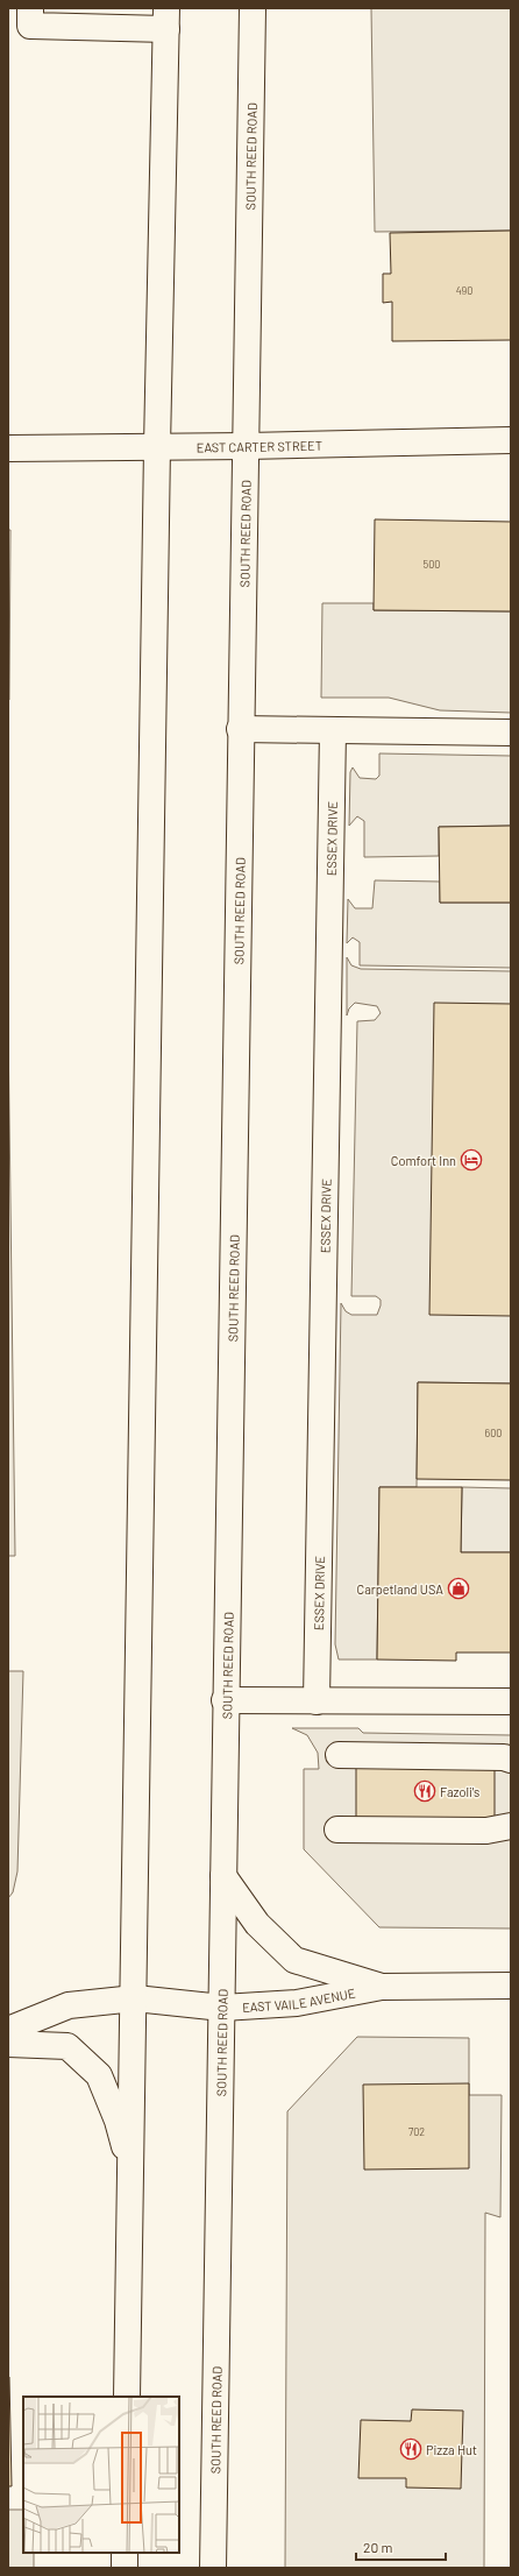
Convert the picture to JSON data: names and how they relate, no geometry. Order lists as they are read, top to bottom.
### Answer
{
  "streets": {
    "main road": [
      "SOUTH REED ROAD",
      "EAST CARTER STREET",
      "ESSEX DRIVE",
      "EAST VAILE AVENUE"
    ]
  },
  "crossings": [
    ["SOUTH REED ROAD", "EAST CARTER STREET"],
    ["SOUTH REED ROAD", "EAST VAILE AVENUE"]
  ],
  "places": {
    "hotel": ["Comfort Inn"],
    "shop": ["Carpetland USA"],
    "restaurant": ["Fazoli's", "Pizza Hut"]
  },
  "house_numbers": [
    "490",
    "500",
    "600",
    "702"
  ],
  "scale_bar": "20 m"
}
